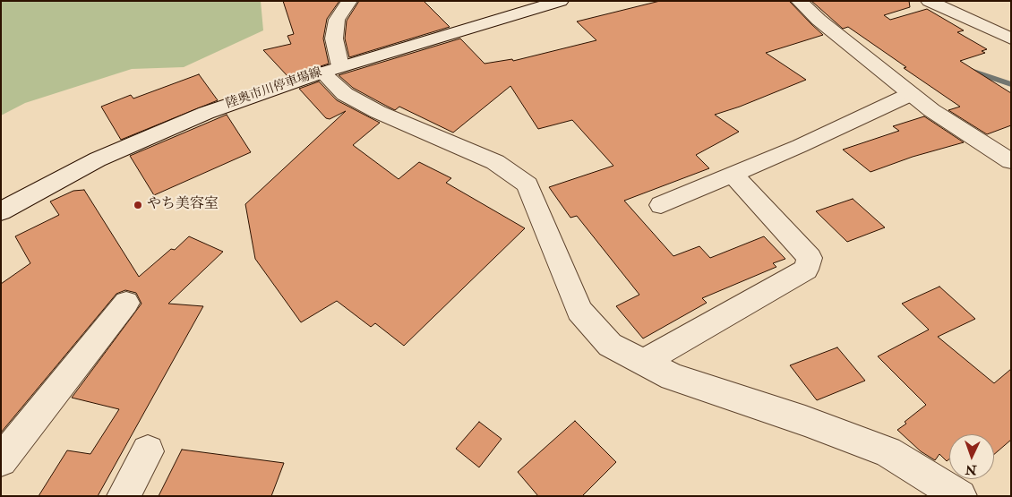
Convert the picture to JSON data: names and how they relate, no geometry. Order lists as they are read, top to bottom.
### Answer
{
  "streets": {
    "street": ["陸奥市川停車場線"]
  },
  "places": ["やち美容室"],
  "north": "bottom"
}
